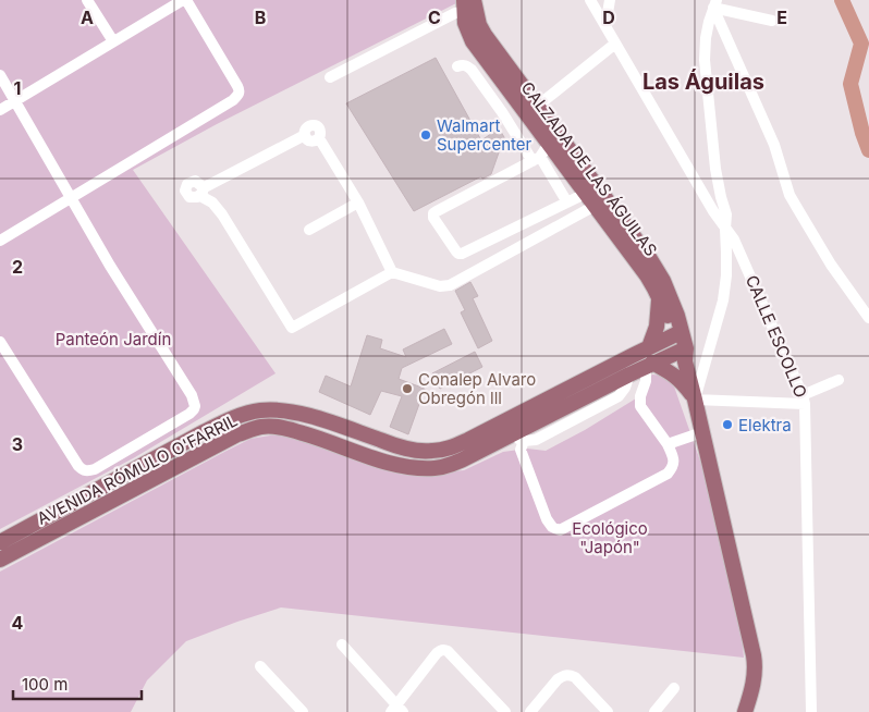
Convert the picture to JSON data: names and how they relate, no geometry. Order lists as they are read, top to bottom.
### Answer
{
  "streets": {
    "main road": ["CALZADA DE LAS ÁGUILAS", "AVENIDA RÓMULO O'FARRIL"],
    "street": ["CALLE ESCOLLO"]
  },
  "crossings": [
    ["CALZADA DE LAS ÁGUILAS", "AVENIDA RÓMULO O'FARRIL"]
  ],
  "districts": ["Las Águilas"],
  "parks": ["Panteón Jardín", "Ecológico \"Japón\""],
  "places": ["Walmart Supercenter", "Conalep Alvaro Obregón lll", "Elektra"],
  "scale_bar": "100 m",
  "grid": {
    "columns": [
      "A",
      "B",
      "C",
      "D",
      "E"
    ],
    "rows": [
      "1",
      "2",
      "3",
      "4"
    ]
  }
}
